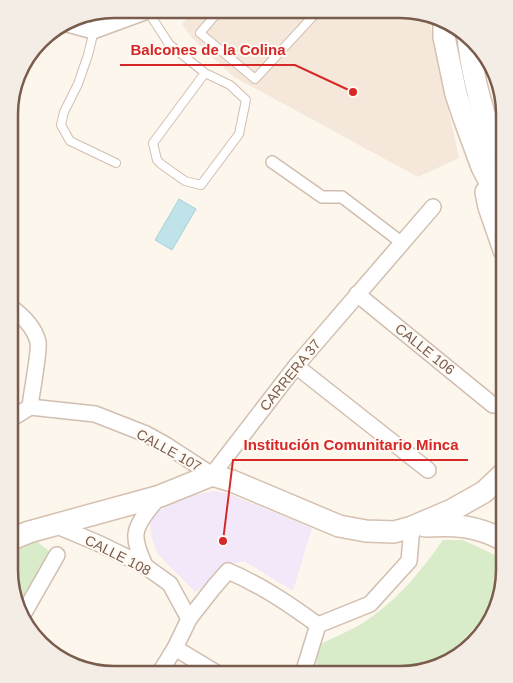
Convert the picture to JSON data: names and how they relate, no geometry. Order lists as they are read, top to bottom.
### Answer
{
  "streets": {
    "main road": ["CALLE 107"],
    "street": ["CALLE 106", "CARRERA 37", "CALLE 108"]
  },
  "crossings": [
    ["CALLE 106", "CARRERA 37"],
    ["CARRERA 37", "CALLE 107"]
  ],
  "places": ["Balcones de la Colina", "Institución Comunitario Minca"]
}
